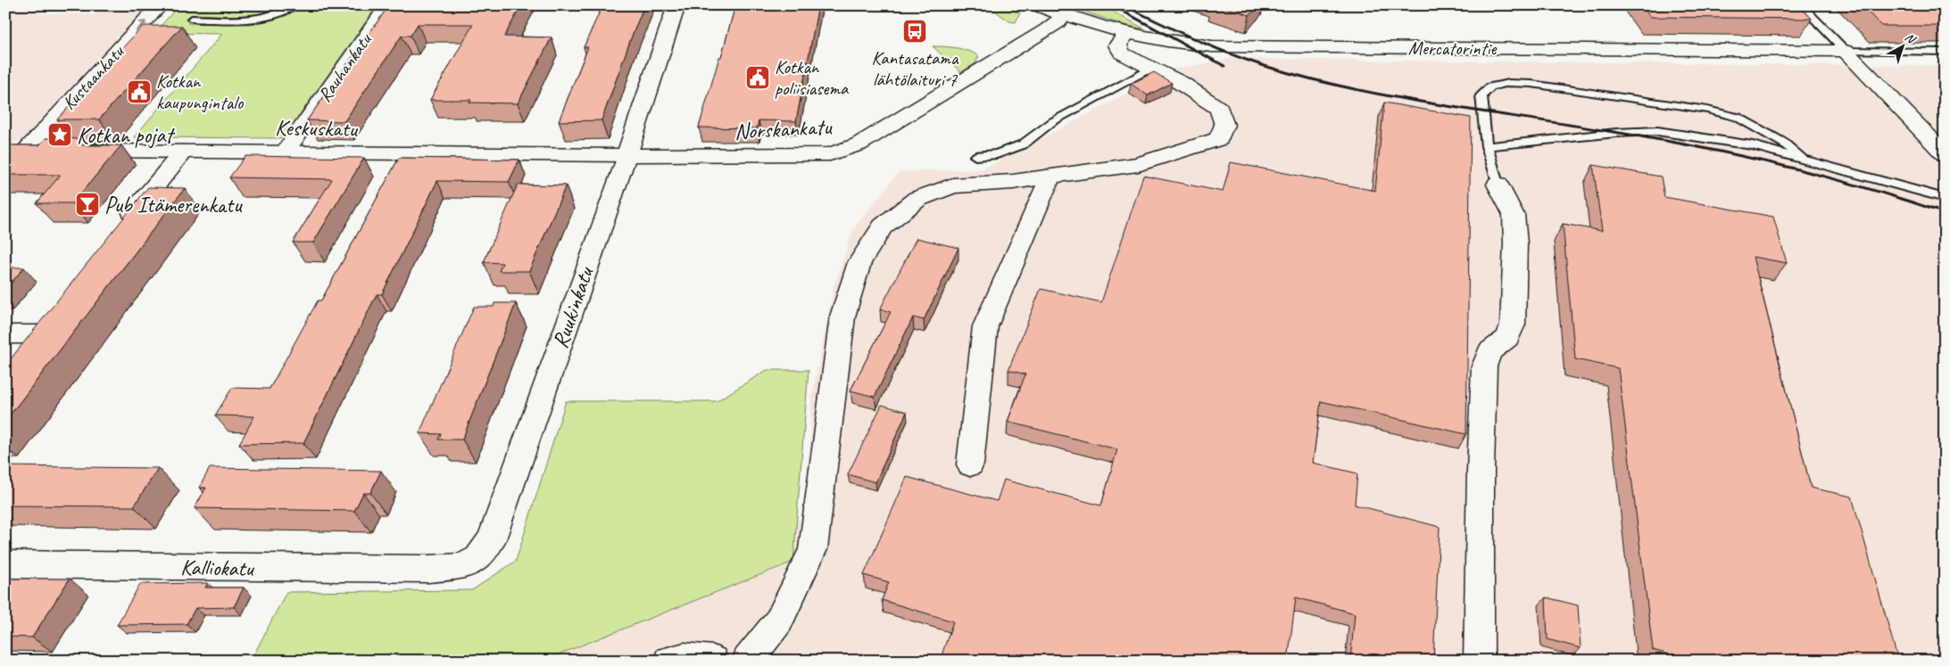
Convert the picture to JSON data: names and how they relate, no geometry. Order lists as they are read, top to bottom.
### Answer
{
  "streets": {
    "street": [
      "Mercatorintie",
      "Rauhankatu",
      "Kustaankatu",
      "Keskuskatu",
      "Norskankatu",
      "Ruukinkatu",
      "Kalliokatu"
    ]
  },
  "crossings": [
    ["Mercatorintie", "Norskankatu"],
    ["Rauhankatu", "Keskuskatu"],
    ["Kustaankatu", "Keskuskatu"],
    ["Keskuskatu", "Norskankatu"],
    ["Keskuskatu", "Ruukinkatu"],
    ["Norskankatu", "Ruukinkatu"],
    ["Ruukinkatu", "Kalliokatu"]
  ],
  "places": {
    "bus stop": ["Kantasatama lähtölaituri 7"],
    "public building": ["Kotkan poliisiasema", "Kotkan kaupungintalo"],
    "place": ["Kotkan pojat"],
    "bar": ["Pub Itämerenkatu"]
  },
  "north": "top right"
}
